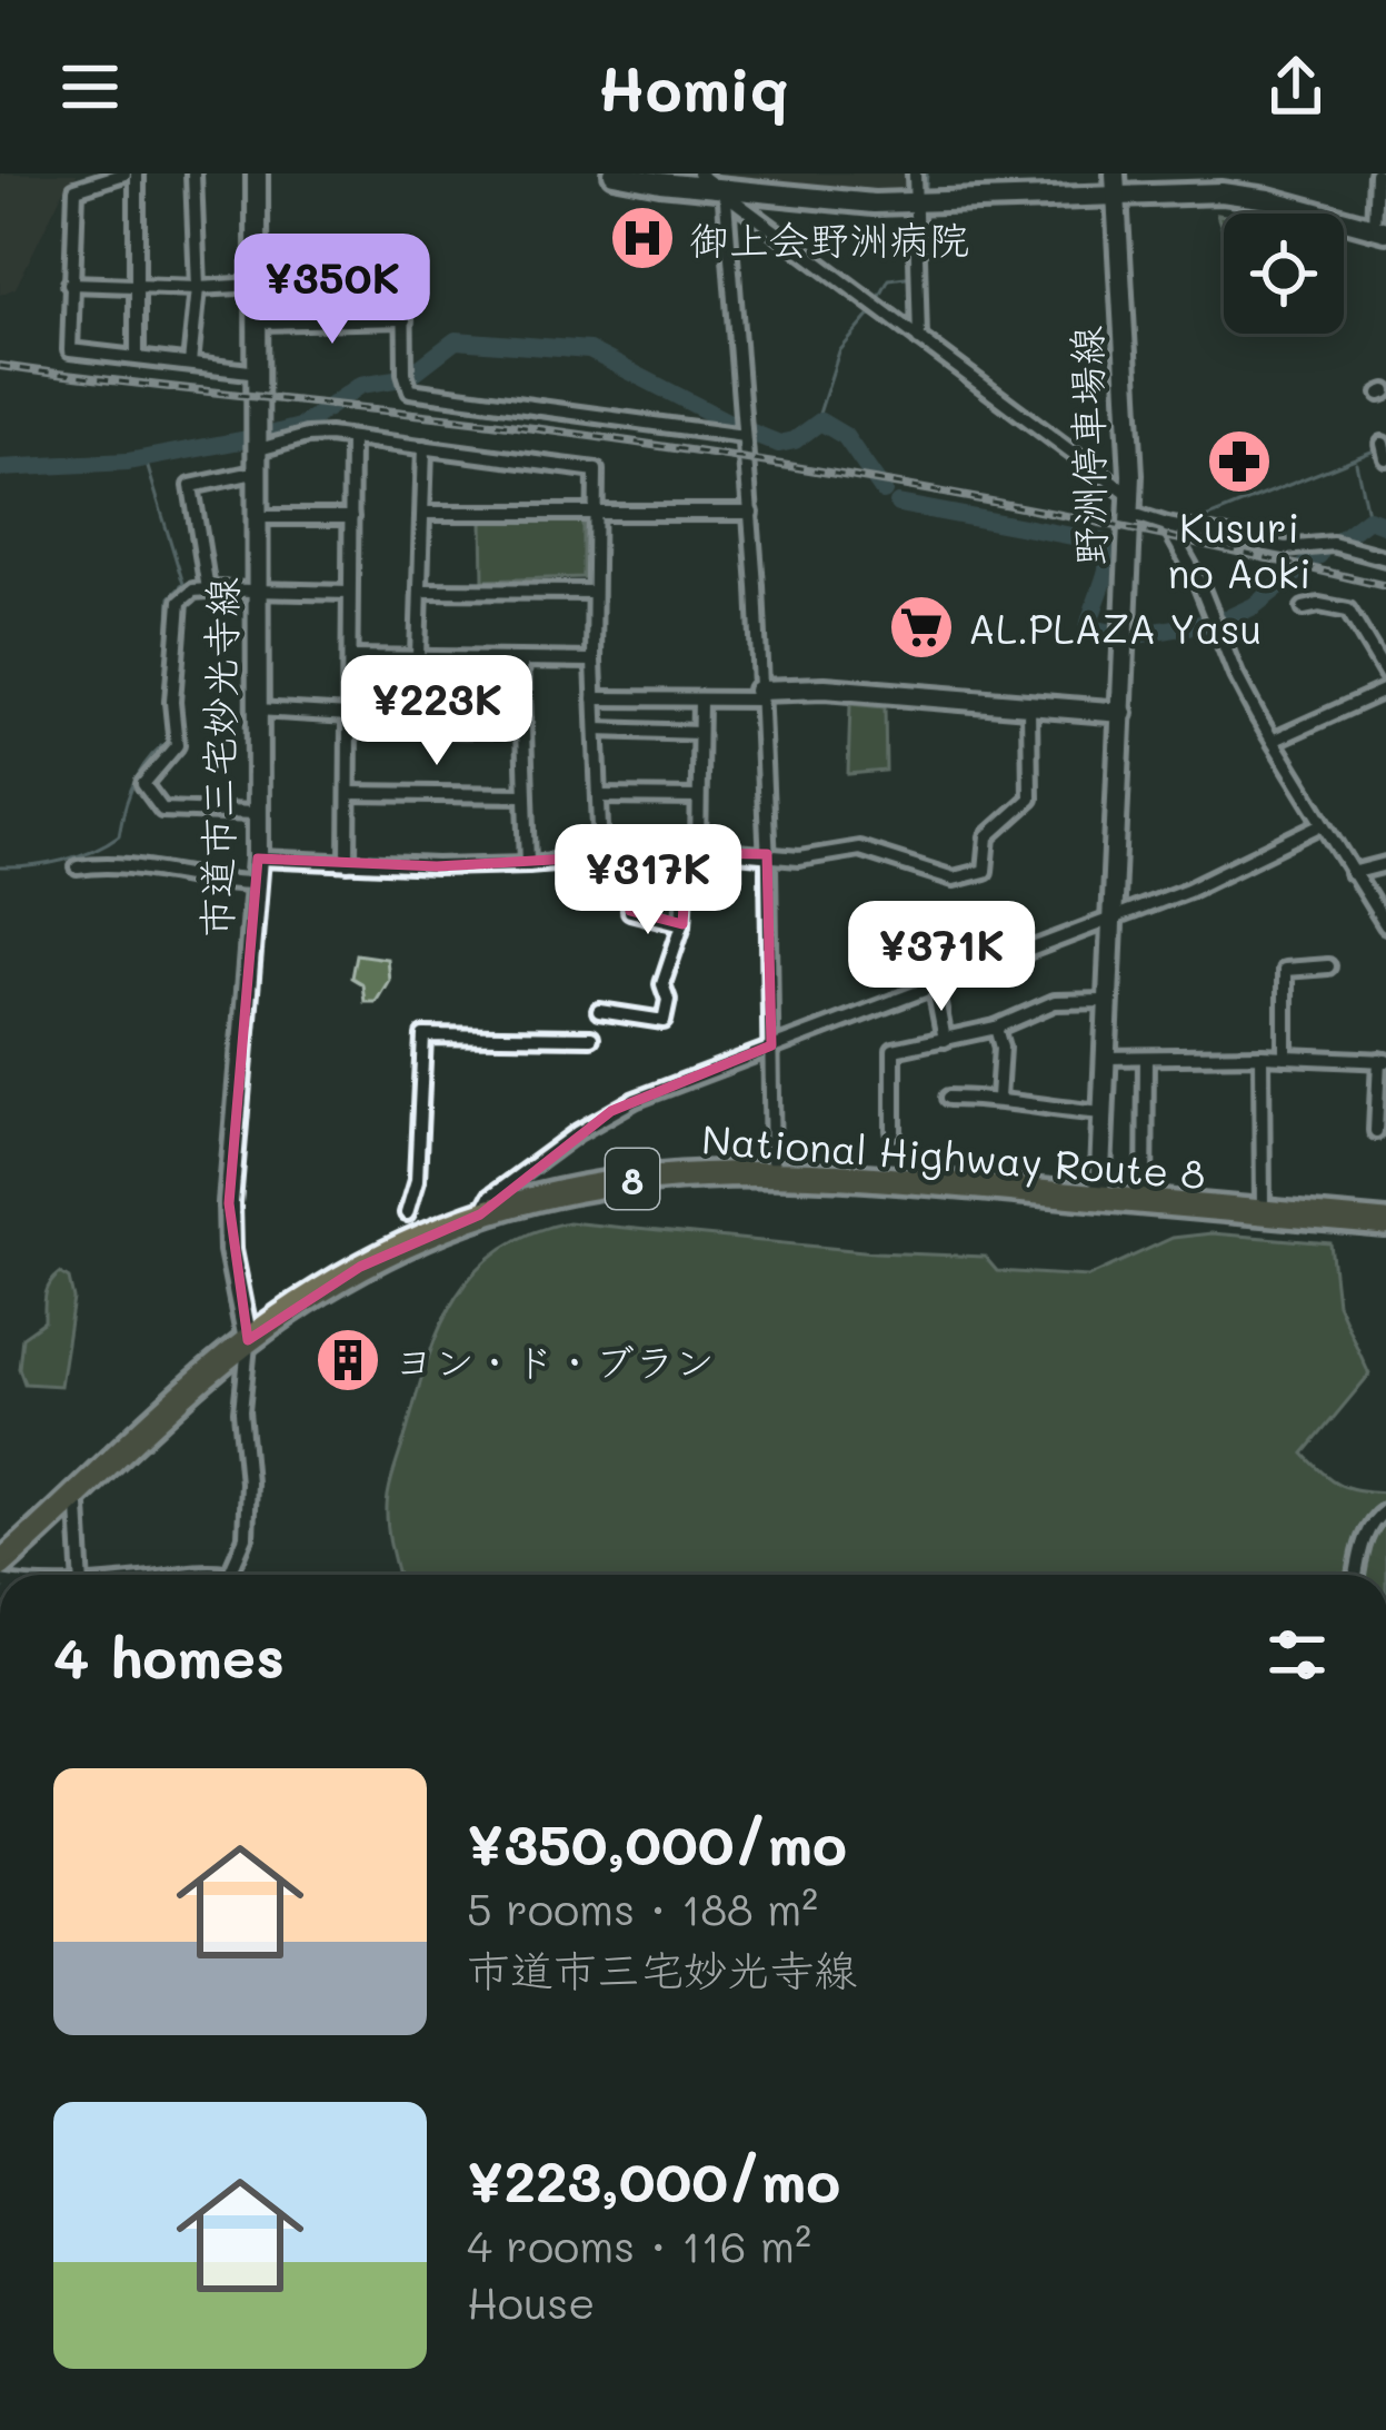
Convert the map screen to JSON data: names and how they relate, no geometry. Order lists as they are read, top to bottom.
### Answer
{
  "streets": {
    "highway": ["National Highway Route 8", "8"],
    "street": ["野洲停車場線", "市道市三宅妙光寺線"]
  },
  "crossings": [
    ["野洲停車場線", "National Highway Route 8"],
    ["市道市三宅妙光寺線", "National Highway Route 8"]
  ],
  "places": {
    "hospital": ["御上会野洲病院"],
    "pharmacy": ["Kusuri no Aoki"],
    "supermarket": ["AL.PLAZA Yasu"],
    "building": ["ヨン・ド・ブラン"]
  },
  "page": {
    "header": "Homiq",
    "price": [
      "¥350K",
      "¥223K",
      "¥317K",
      "¥371K"
    ],
    "heading": "4 homes",
    "list": [
      {
        "name": "¥350,000/mo",
        "note": "5 rooms · 188 m² · 市道市三宅妙光寺線"
      },
      {
        "name": "¥223,000/mo",
        "note": "4 rooms · 116 m² · House"
      }
    ]
  }
}
